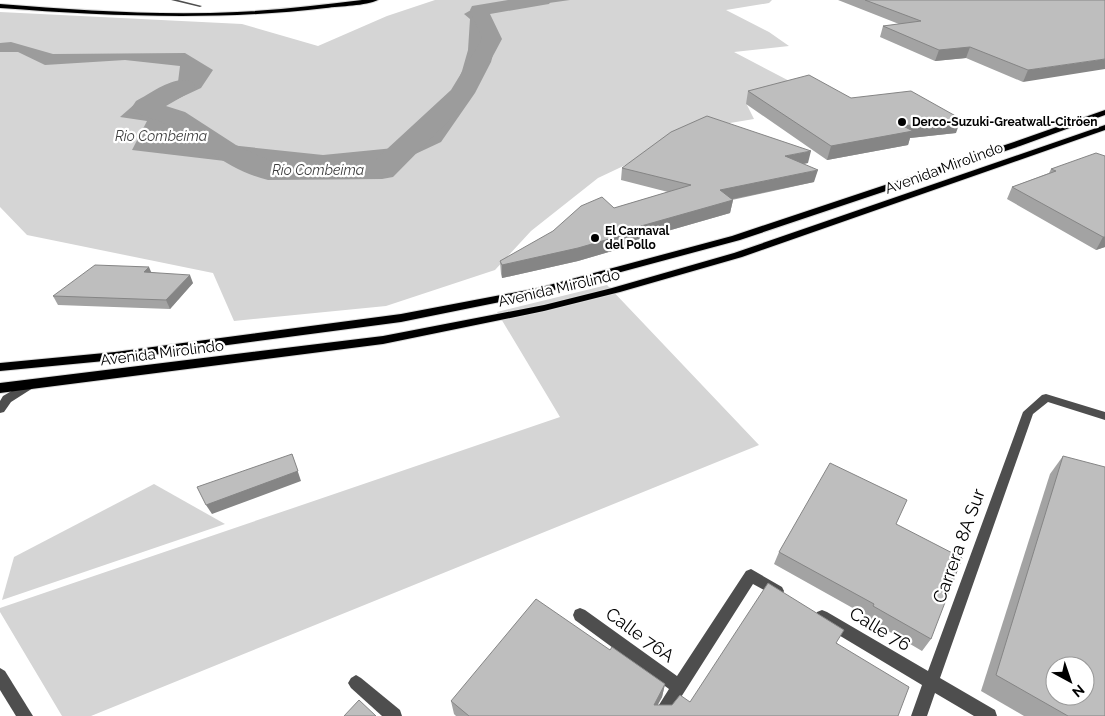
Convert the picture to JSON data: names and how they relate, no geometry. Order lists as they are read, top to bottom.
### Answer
{
  "streets": {
    "main road": ["Avenida Mirolindo"],
    "street": ["Carrera 8A Sur", "Calle 76", "Calle 76A"]
  },
  "crossings": [
    ["Carrera 8A Sur", "Calle 76"]
  ],
  "water": ["Rio Combeima", "Río Combeima"],
  "places": ["Derco-Suzuki-Greatwall-Citröen", "El Carnaval del Pollo"],
  "north": "bottom right"
}
